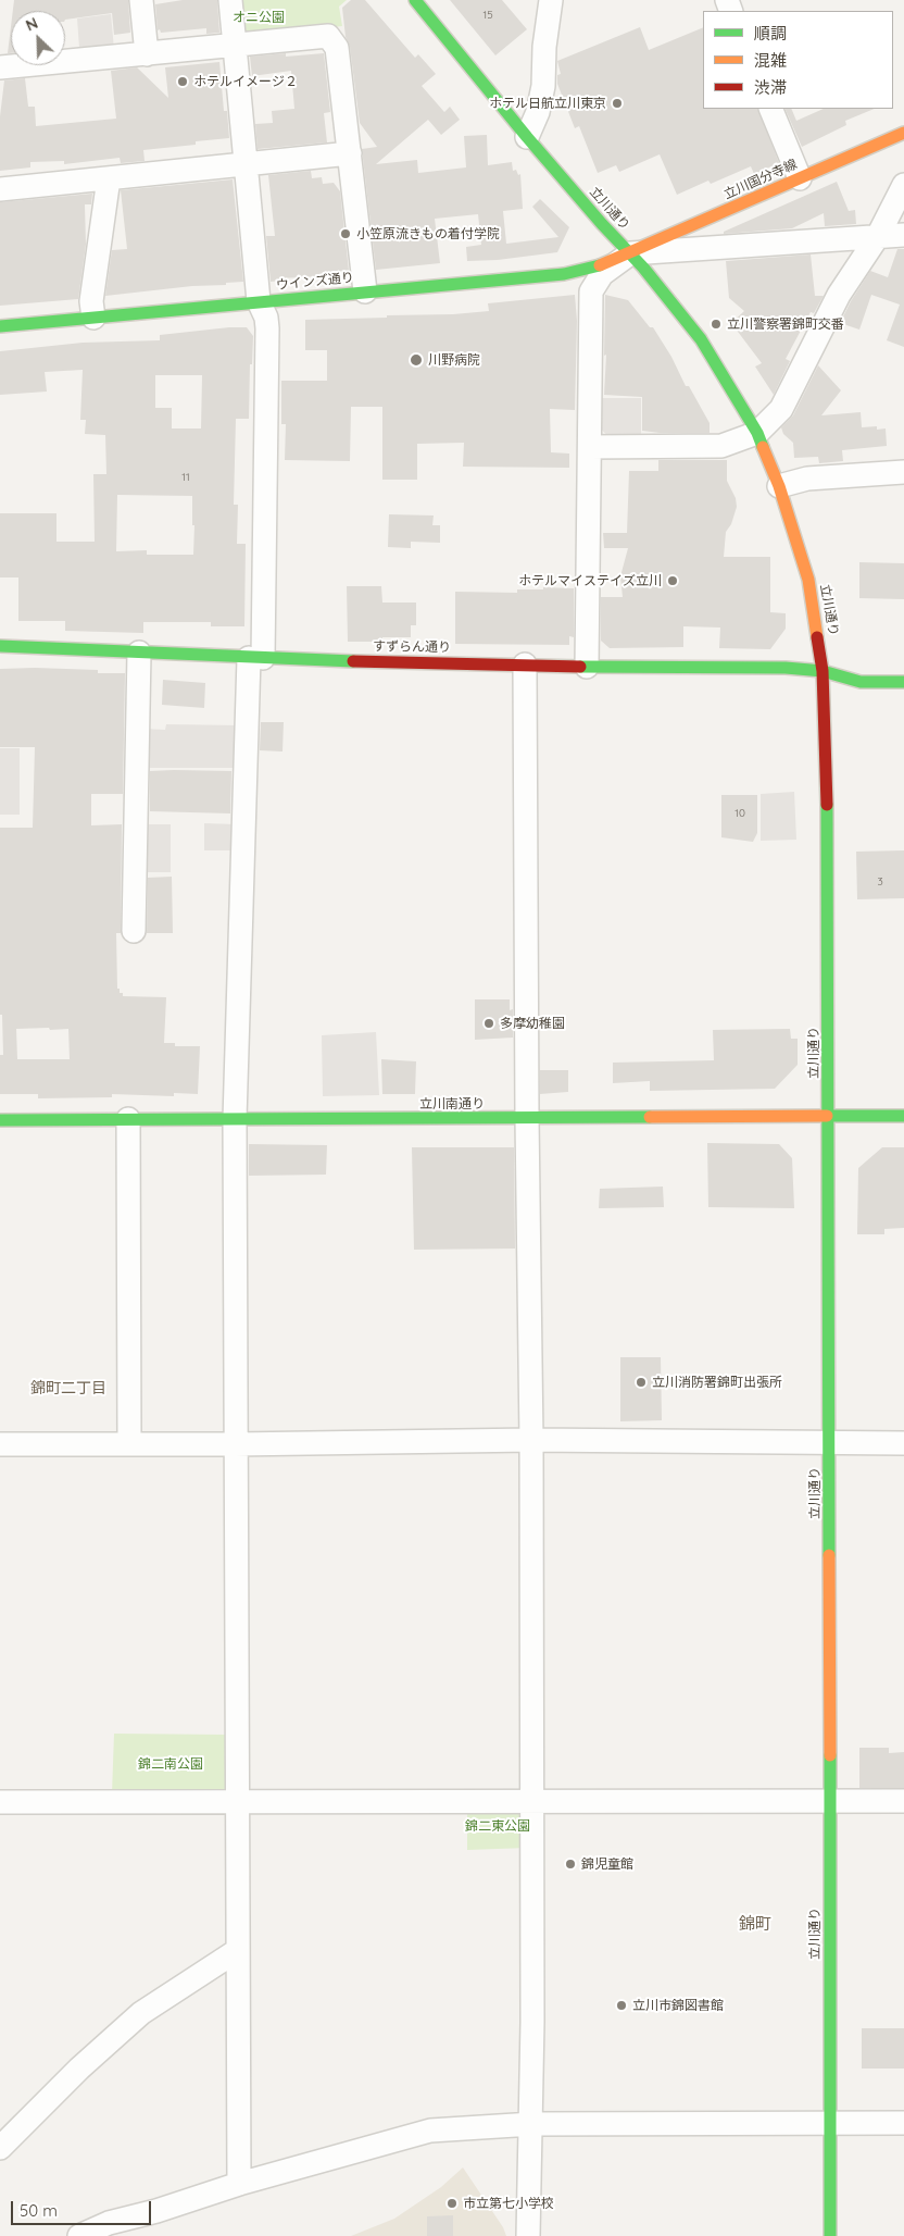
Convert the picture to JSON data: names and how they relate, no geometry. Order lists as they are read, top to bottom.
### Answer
{
  "streets": {
    "main road": [
      "立川国分寺線",
      "立川通り",
      "ウインズ通り",
      "すずらん通り",
      "立川南通り"
    ]
  },
  "crossings": [
    ["立川国分寺線", "立川通り"],
    ["立川国分寺線", "ウインズ通り"],
    ["立川通り", "ウインズ通り"],
    ["立川通り", "すずらん通り"],
    ["立川通り", "立川南通り"]
  ],
  "districts": ["錦町二丁目", "錦町"],
  "parks": ["オニ公園", "錦二南公園", "錦二東公園"],
  "places": [
    "ホテルイメージ２",
    "ホテル日航立川東京",
    "小笠原流きもの着付学院",
    "立川警察署錦町交番",
    "川野病院",
    "ホテルマイステイズ立川",
    "多摩幼稚園",
    "立川消防署錦町出張所",
    "錦児童館",
    "立川市錦図書館",
    "市立第七小学校"
  ],
  "house_numbers": [
    "15",
    "11",
    "10",
    "3"
  ],
  "legend": ["順調", "混雑", "渋滞"],
  "scale_bar": "50 m",
  "north": "top left"
}
